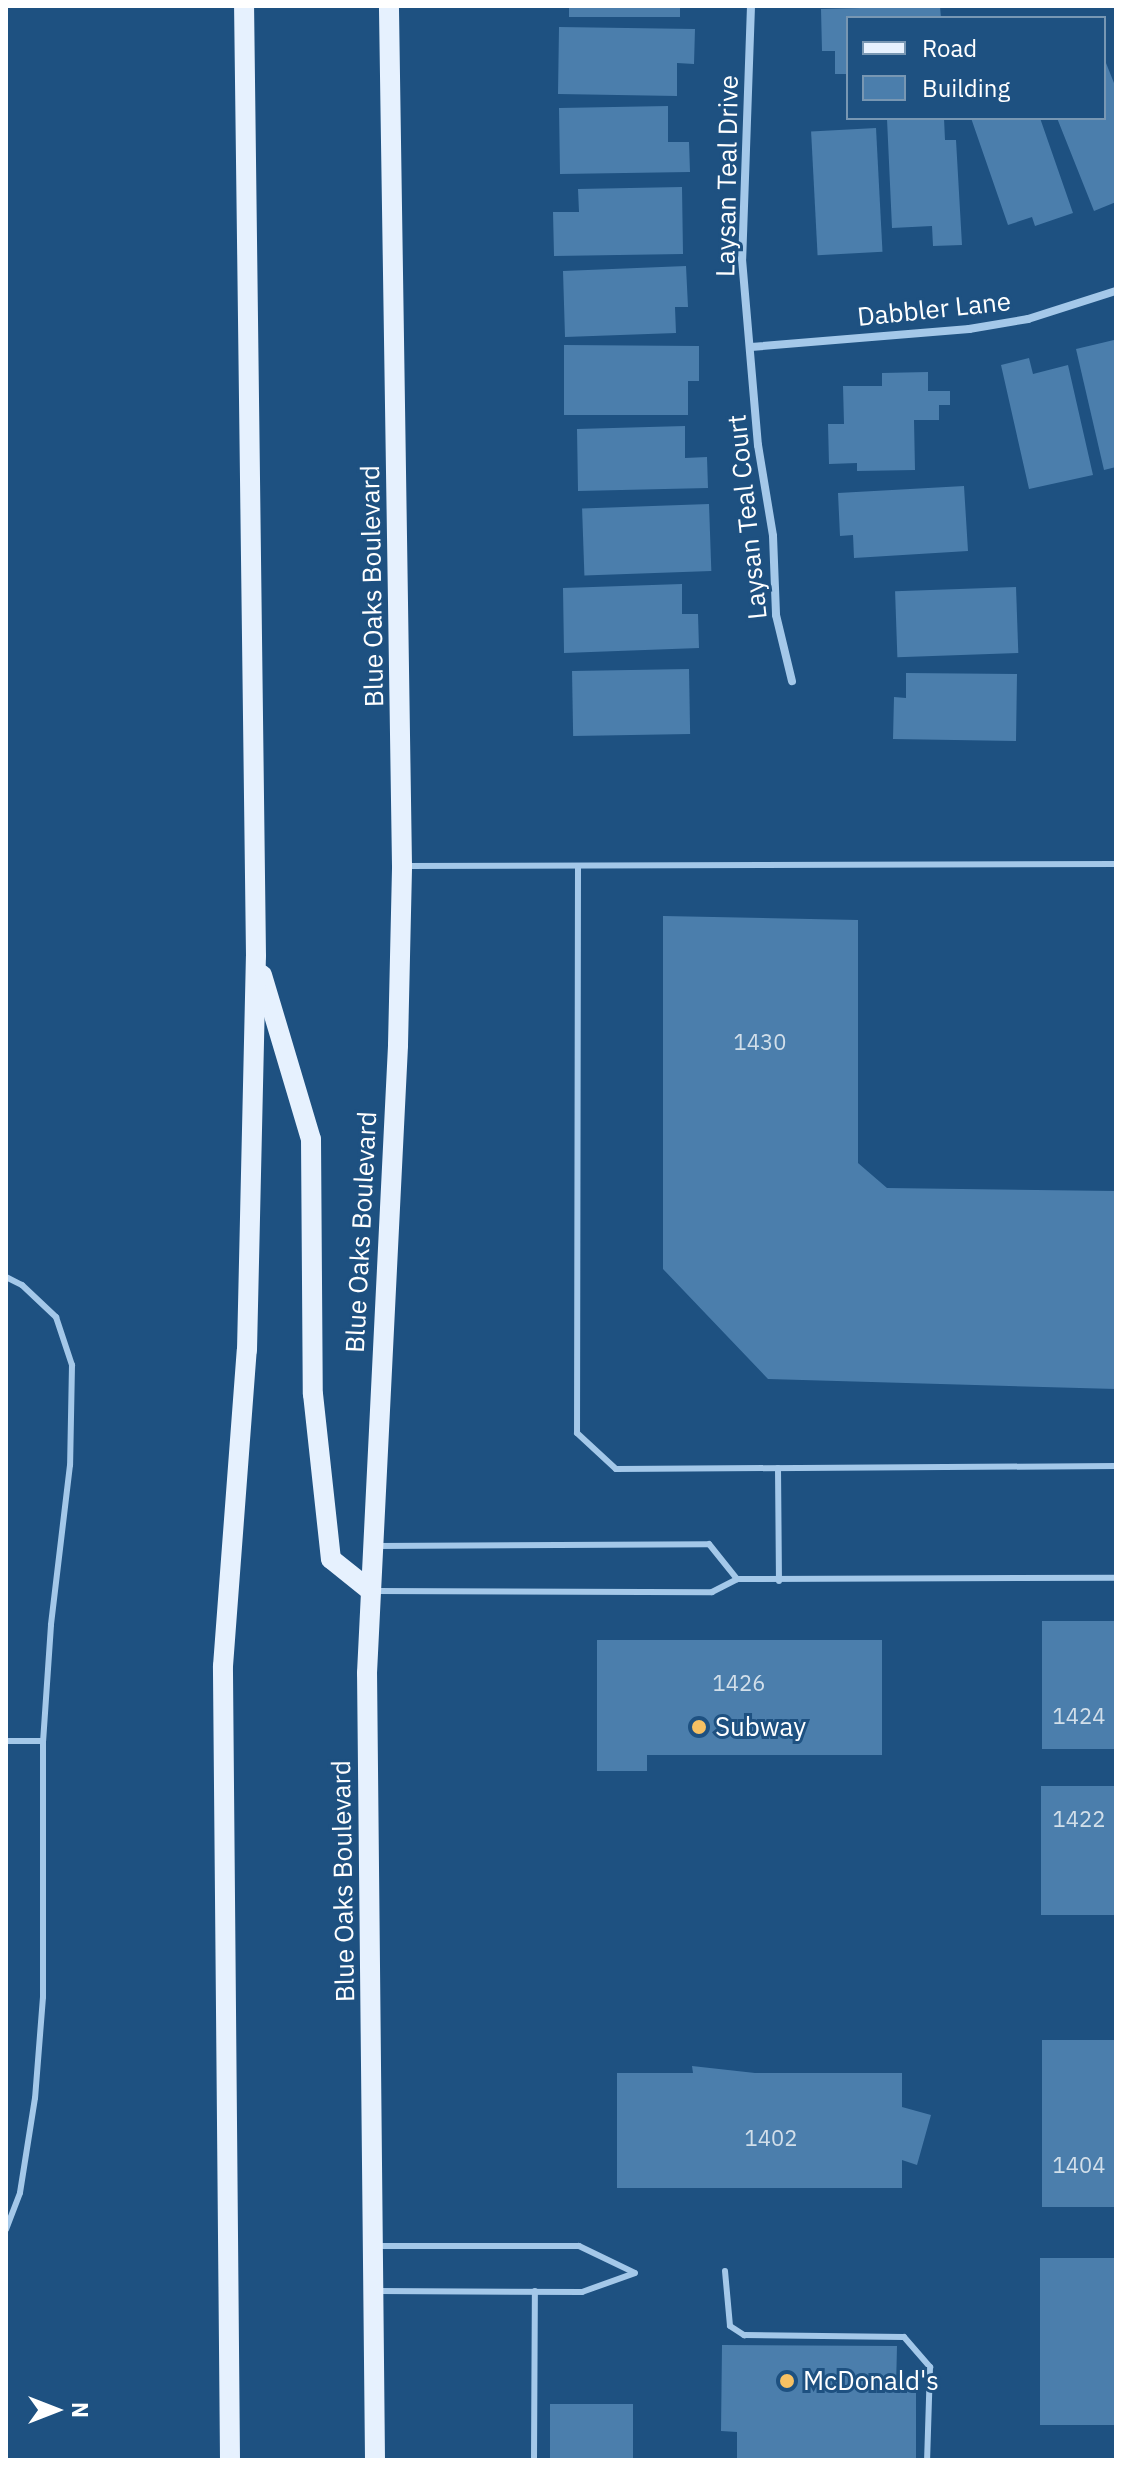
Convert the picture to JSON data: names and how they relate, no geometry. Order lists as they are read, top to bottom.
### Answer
{
  "streets": {
    "main road": ["Blue Oaks Boulevard"],
    "street": ["Laysan Teal Drive", "Dabbler Lane", "Laysan Teal Court"]
  },
  "crossings": [
    ["Laysan Teal Drive", "Dabbler Lane"],
    ["Laysan Teal Drive", "Laysan Teal Court"],
    ["Dabbler Lane", "Laysan Teal Court"]
  ],
  "places": ["Subway", "McDonald's"],
  "house_numbers": [
    "1430",
    "1426",
    "1424",
    "1422",
    "1402",
    "1404"
  ],
  "legend": ["Road", "Building"],
  "north": "right"
}
